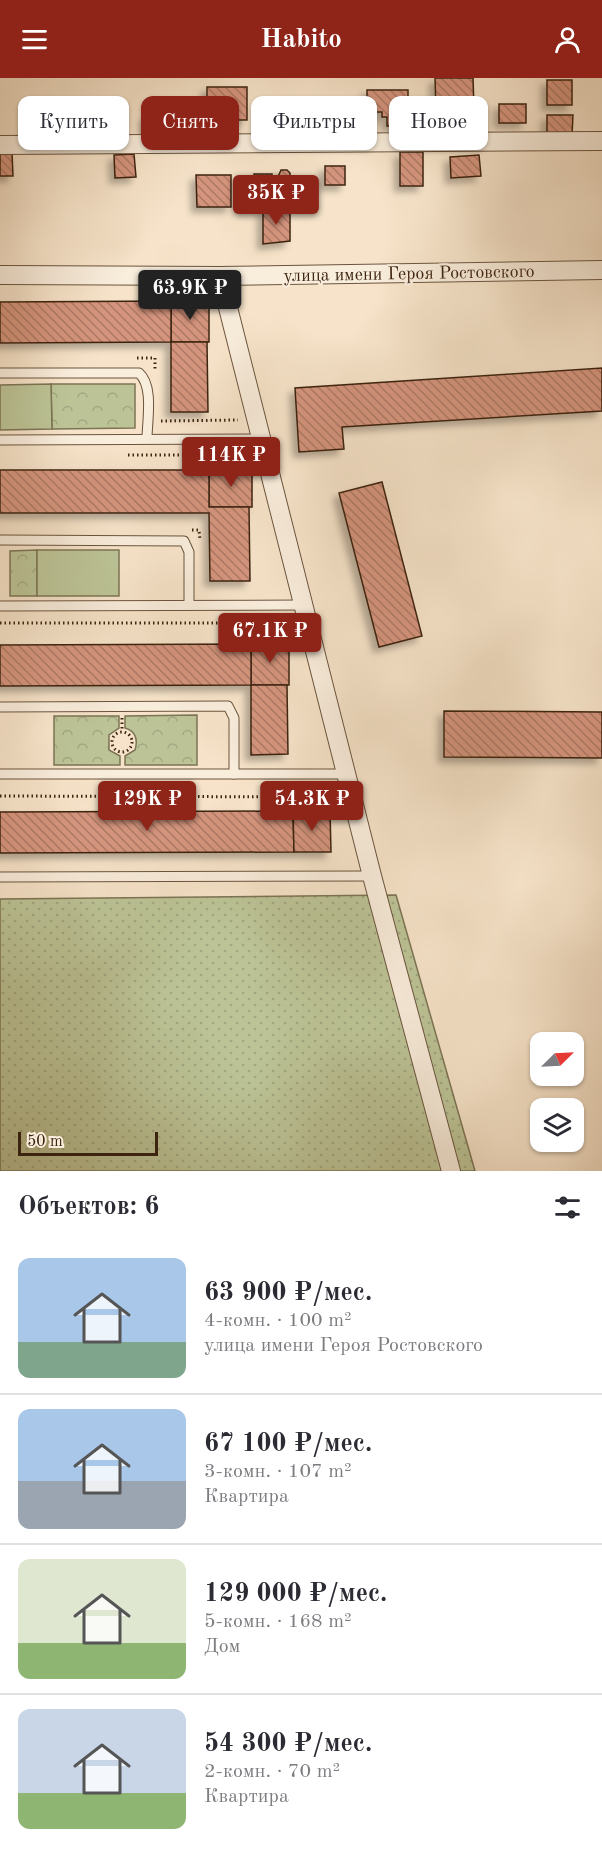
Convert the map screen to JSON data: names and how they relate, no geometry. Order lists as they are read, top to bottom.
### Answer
{
  "streets": {
    "street": ["улица имени Героя Ростовского"]
  },
  "scale_bar": "50 m",
  "north": "top right",
  "page": {
    "header": "Habito",
    "chip": [
      "Купить",
      "Снять",
      "Фильтры",
      "Новое"
    ],
    "price": [
      "35K ₽",
      "63.9K ₽",
      "114K ₽",
      "67.1K ₽",
      "129K ₽",
      "54.3K ₽"
    ],
    "scale": "50 m",
    "heading": "Объектов: 6",
    "list": [
      {
        "name": "63 900 ₽/мес.",
        "note": "4-комн. · 100 m² · улица имени Героя Ростовского"
      },
      {
        "name": "67 100 ₽/мес.",
        "note": "3-комн. · 107 m² · Квартира"
      },
      {
        "name": "129 000 ₽/мес.",
        "note": "5-комн. · 168 m² · Дом"
      },
      {
        "name": "54 300 ₽/мес.",
        "note": "2-комн. · 70 m² · Квартира"
      }
    ]
  }
}
